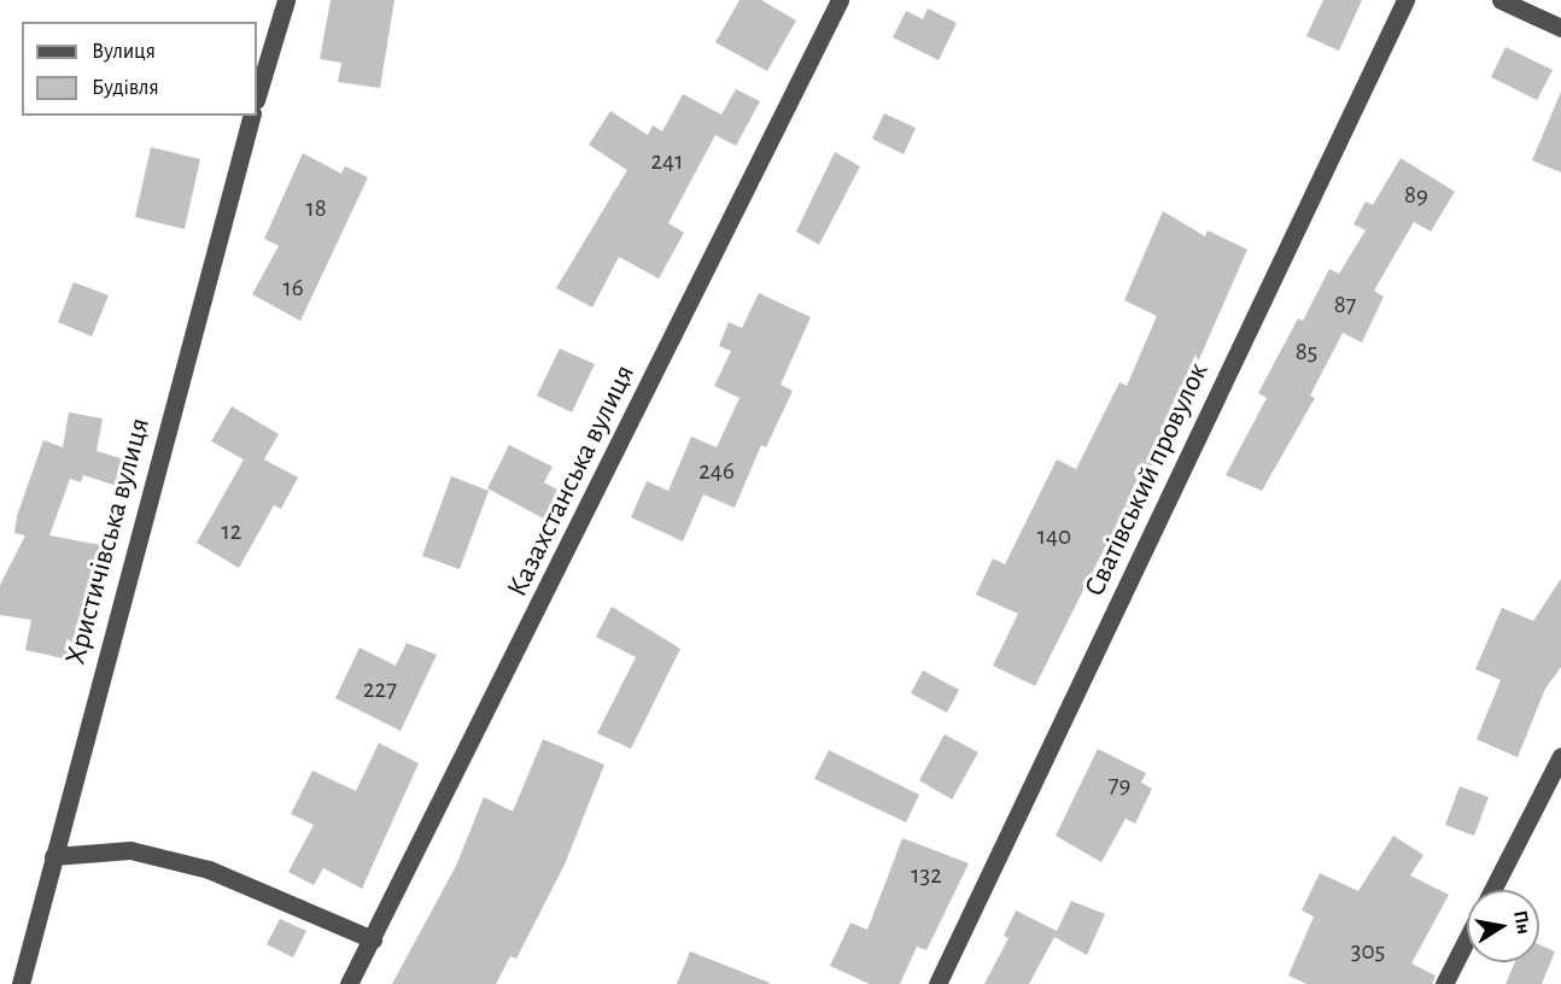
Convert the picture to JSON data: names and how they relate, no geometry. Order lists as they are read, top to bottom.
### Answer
{
  "streets": {
    "street": ["Сватівський провулок", "Казахстанська вулиця", "Христичівська вулиця"]
  },
  "house_numbers": [
    "241",
    "89",
    "18",
    "16",
    "87",
    "85",
    "246",
    "12",
    "140",
    "227",
    "79",
    "132",
    "305"
  ],
  "legend": ["Вулиця", "Будівля"],
  "north": "right"
}
